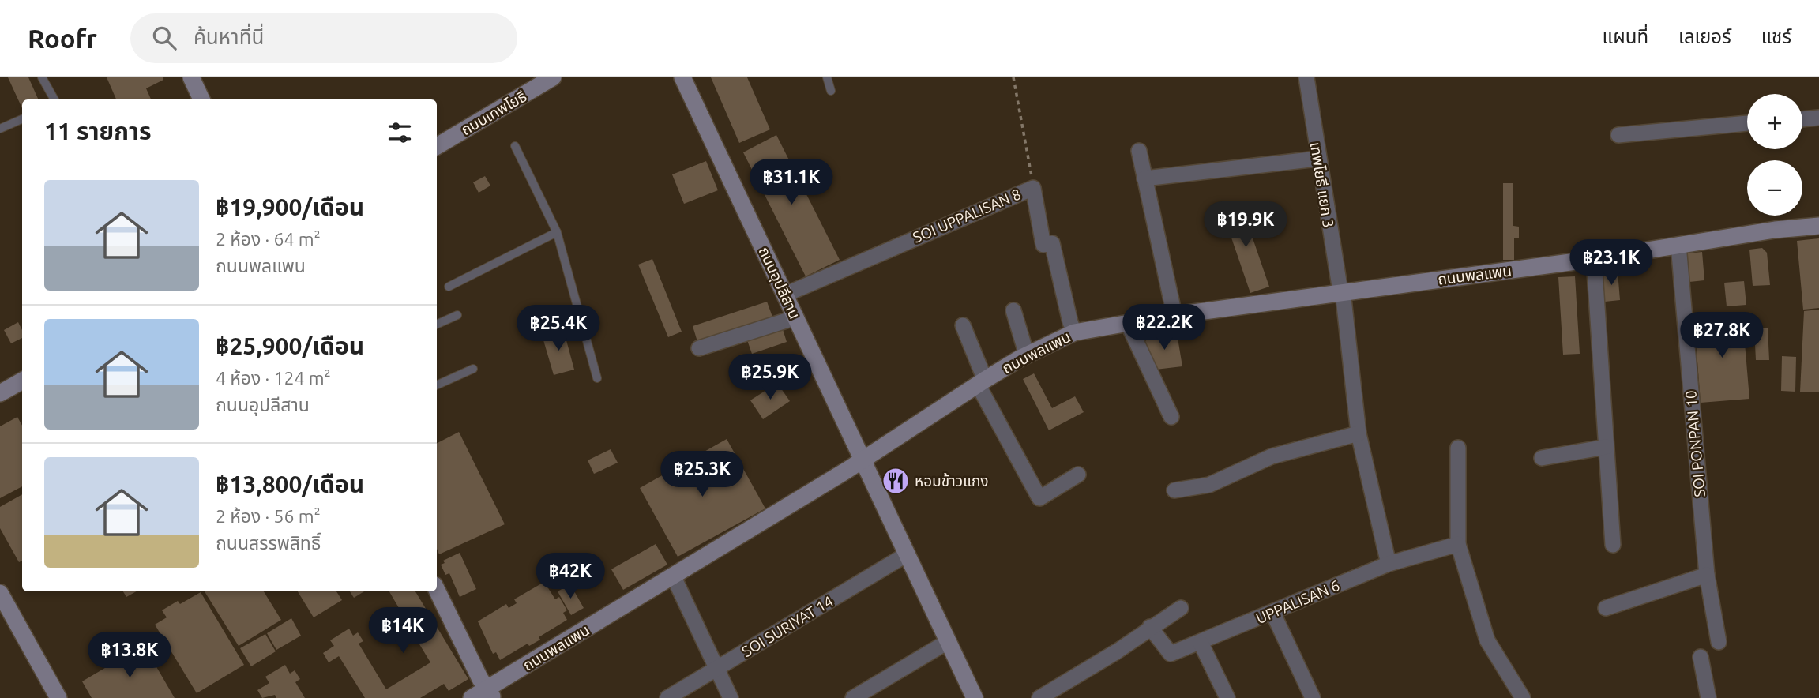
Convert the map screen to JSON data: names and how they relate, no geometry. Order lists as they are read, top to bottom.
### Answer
{
  "streets": {
    "street": [
      "ถนนเทพโยธี",
      "เทพโยธี แยก 3",
      "SOI UPPALISAN 8",
      "ถนนพลแพน",
      "ถนนอุปลีสาน",
      "SOI PONPAN 10",
      "UPPALISAN 6",
      "SOI SURIYAT 14"
    ]
  },
  "crossings": [
    ["เทพโยธี แยก 3", "ถนนพลแพน"],
    ["เทพโยธี แยก 3", "UPPALISAN 6"],
    ["SOI UPPALISAN 8", "ถนนพลแพน"],
    ["SOI UPPALISAN 8", "ถนนอุปลีสาน"],
    ["ถนนพลแพน", "ถนนอุปลีสาน"],
    ["ถนนพลแพน", "SOI PONPAN 10"],
    ["ถนนอุปลีสาน", "SOI SURIYAT 14"]
  ],
  "places": {
    "restaurant": ["หอมข้าวแกง"]
  },
  "page": {
    "header": "Roofr",
    "search": "ค้นหาที่นี่",
    "nav": ["แผนที่", "เลเยอร์", "แชร์"],
    "map_buttons": ["+", "−"],
    "heading": "11 รายการ",
    "price": [
      "฿31.1K",
      "฿19.9K",
      "฿23.1K",
      "฿22.2K",
      "฿25.4K",
      "฿27.8K",
      "฿25.9K",
      "฿25.3K",
      "฿42K",
      "฿14K",
      "฿13.8K"
    ],
    "list": [
      {
        "name": "฿19,900/เดือน",
        "note": "2 ห้อง · 64 m² · ถนนพลแพน"
      },
      {
        "name": "฿25,900/เดือน",
        "note": "4 ห้อง · 124 m² · ถนนอุปลีสาน"
      },
      {
        "name": "฿13,800/เดือน",
        "note": "2 ห้อง · 56 m² · ถนนสรรพสิทธิ์"
      }
    ]
  }
}
